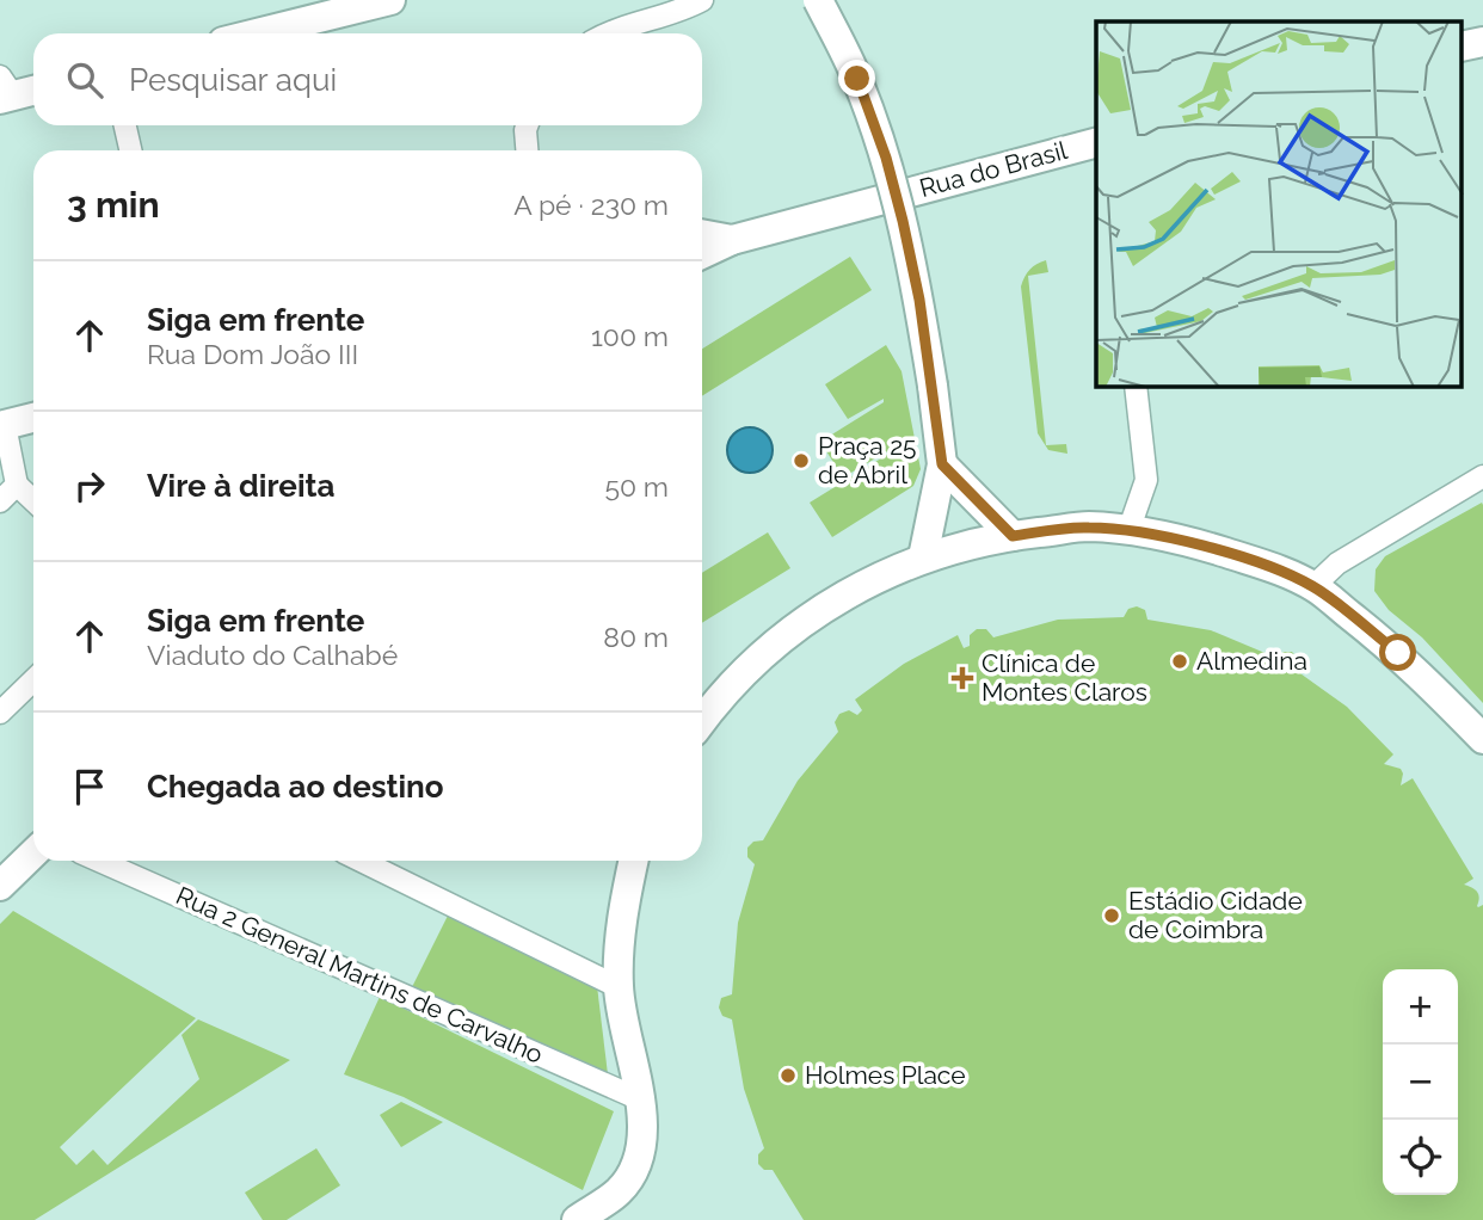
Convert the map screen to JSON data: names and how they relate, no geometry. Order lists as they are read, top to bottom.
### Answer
{
  "streets": {
    "street": ["Rua do Brasil", "Rua 2 General Martins de Carvalho"]
  },
  "places": {
    "other": [
      "Praça 25 de Abril",
      "Almedina",
      "Estádio Cidade de Coimbra",
      "Holmes Place"
    ],
    "health": ["Clínica de Montes Claros"]
  },
  "page": {
    "search": "Pesquisar aqui",
    "heading": ["3 min", "A pé · 230 m"],
    "list": [
      ["Siga em frente", "Rua Dom João III", "100 m"],
      ["Vire à direita", "50 m"],
      ["Siga em frente", "Viaduto do Calhabé", "80 m"],
      "Chegada ao destino"
    ],
    "map_buttons": ["+", "−"]
  }
}
